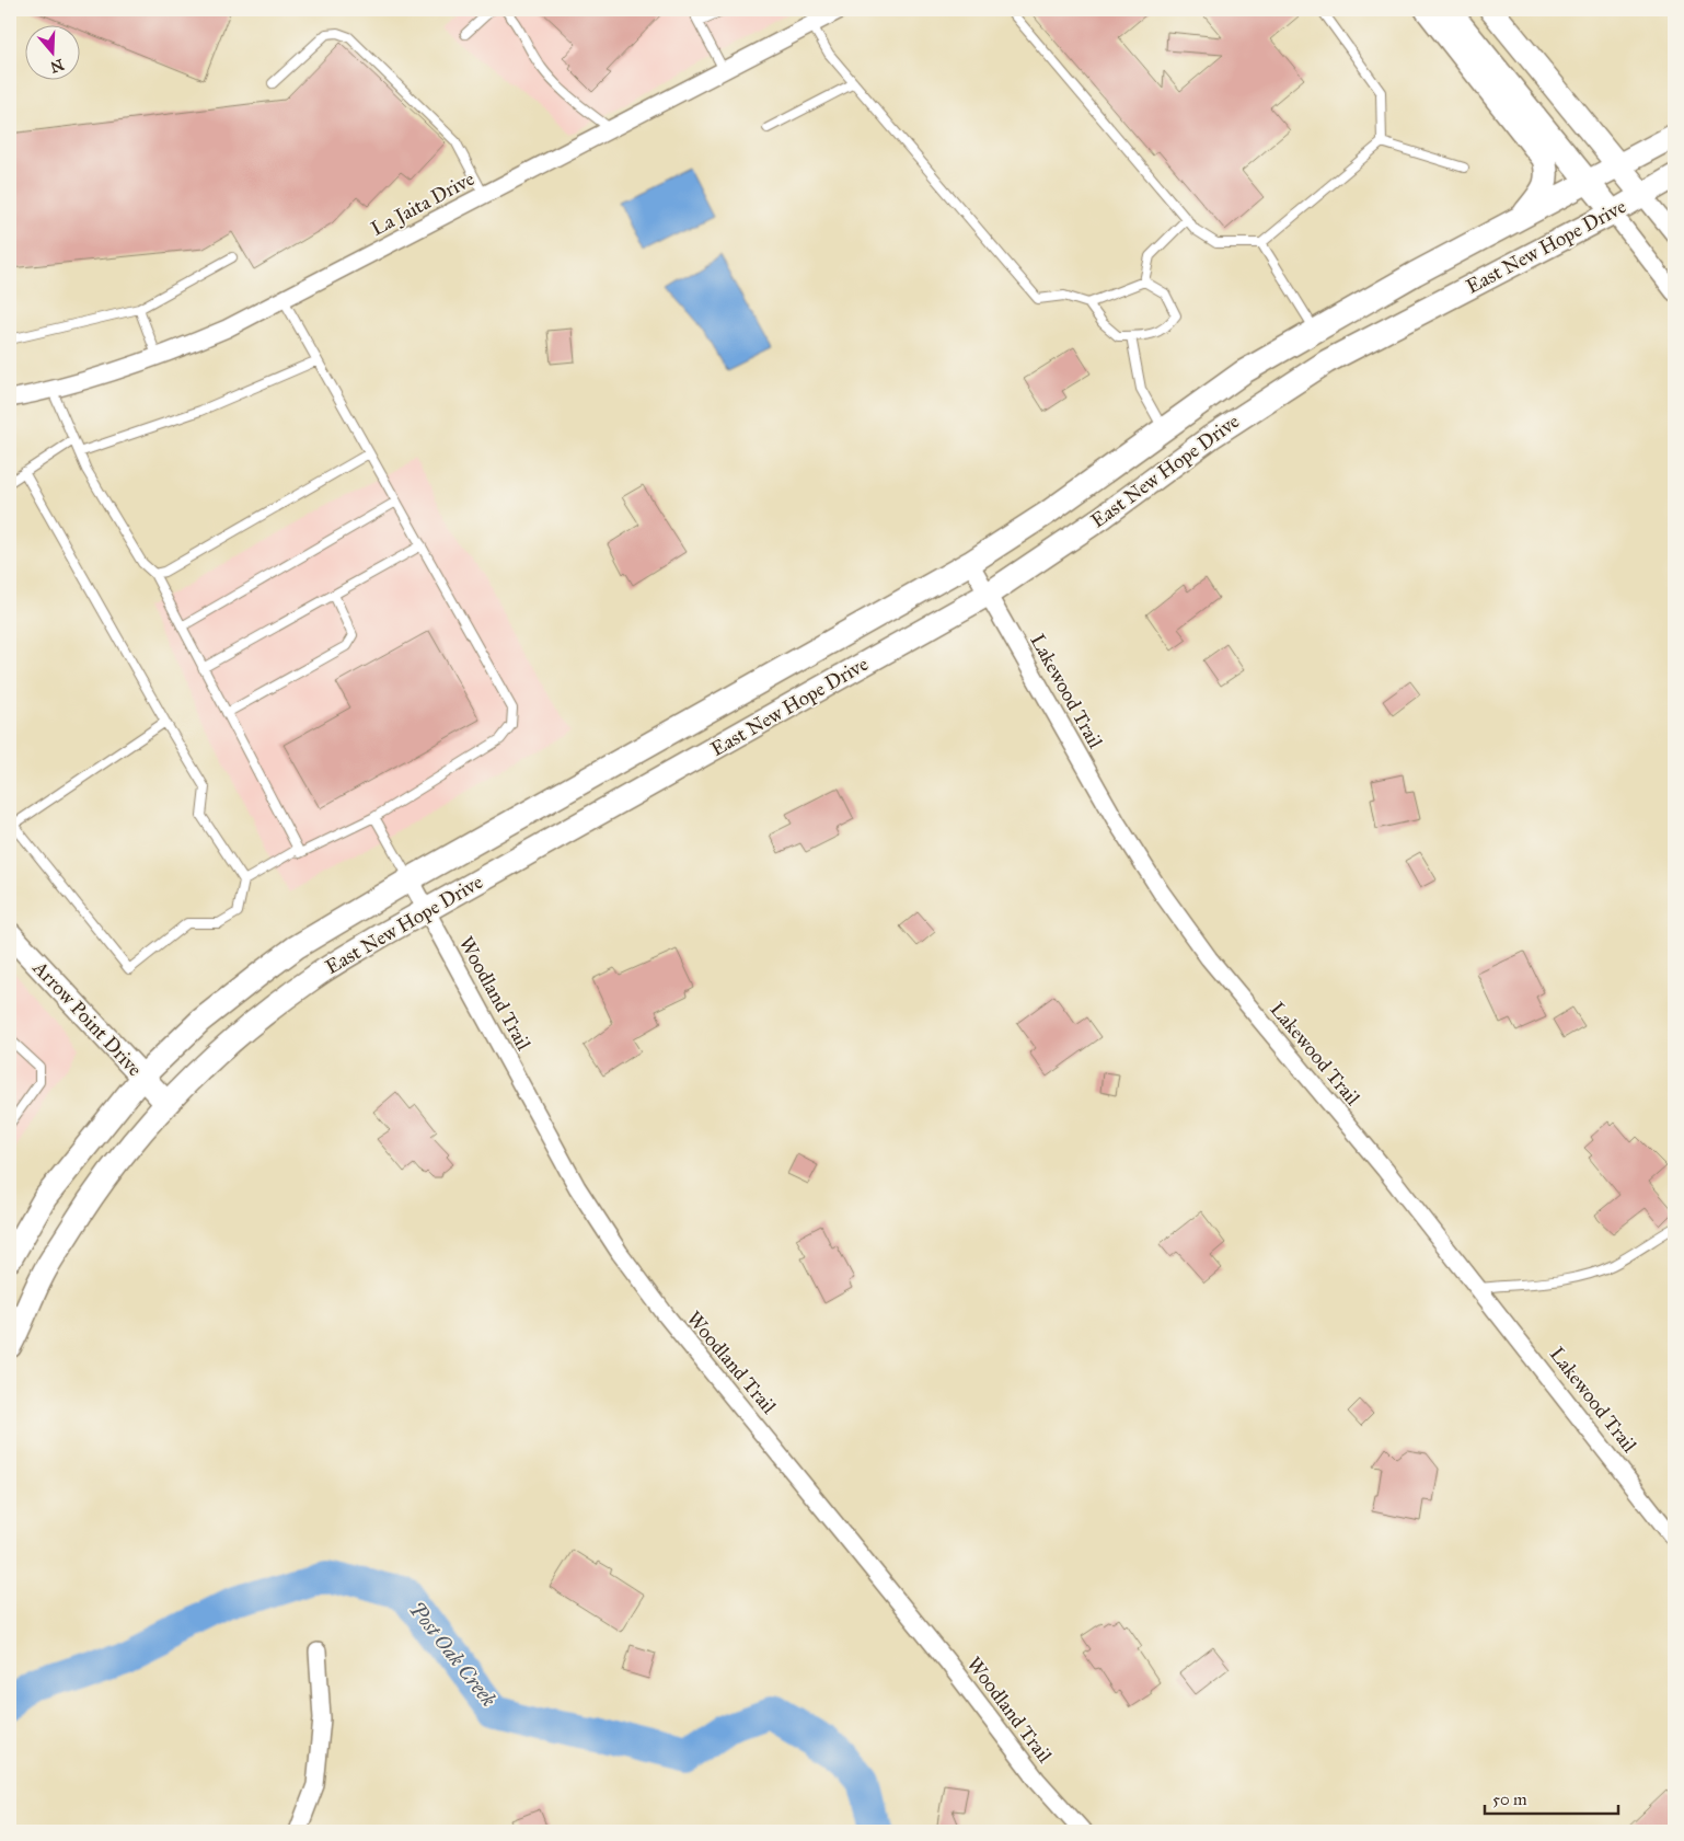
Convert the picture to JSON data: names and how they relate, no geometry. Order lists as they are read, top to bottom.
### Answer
{
  "streets": {
    "street": [
      "La Jaita Drive",
      "East New Hope Drive",
      "Lakewood Trail",
      "Woodland Trail",
      "Arrow Point Drive"
    ]
  },
  "crossings": [
    ["East New Hope Drive", "Lakewood Trail"],
    ["East New Hope Drive", "Woodland Trail"],
    ["East New Hope Drive", "Arrow Point Drive"]
  ],
  "water": ["Post Oak Creek"],
  "scale_bar": "50 m",
  "north": "bottom"
}
